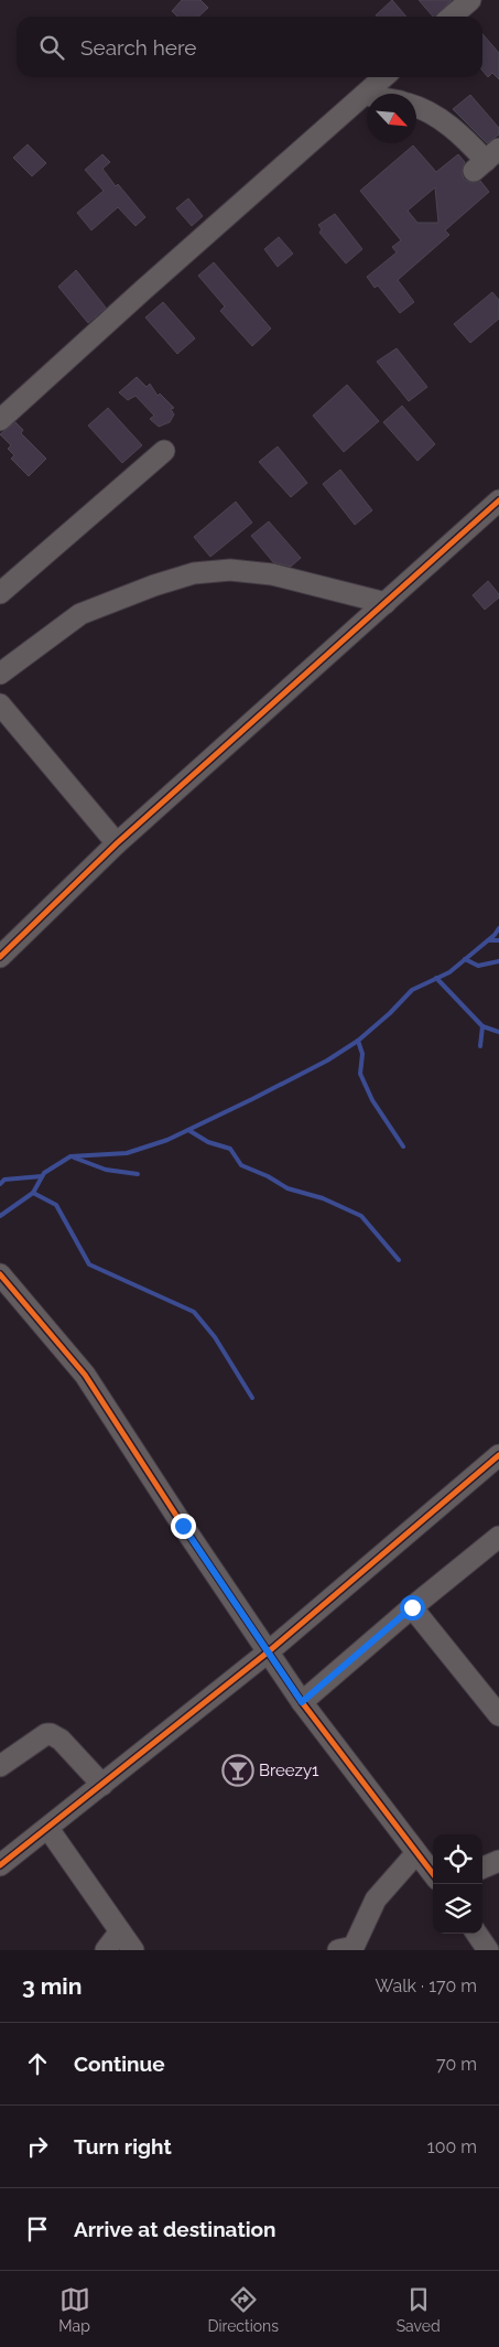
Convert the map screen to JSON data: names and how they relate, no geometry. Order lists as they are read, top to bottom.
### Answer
{
  "places": {
    "bar": ["Breezy1"]
  },
  "north": "bottom right",
  "page": {
    "search": "Search here",
    "heading": ["3 min", "Walk · 170 m"],
    "list": [
      ["Continue", "70 m"],
      ["Turn right", "100 m"],
      "Arrive at destination"
    ],
    "nav": ["Map", "Directions", "Saved"]
  }
}
